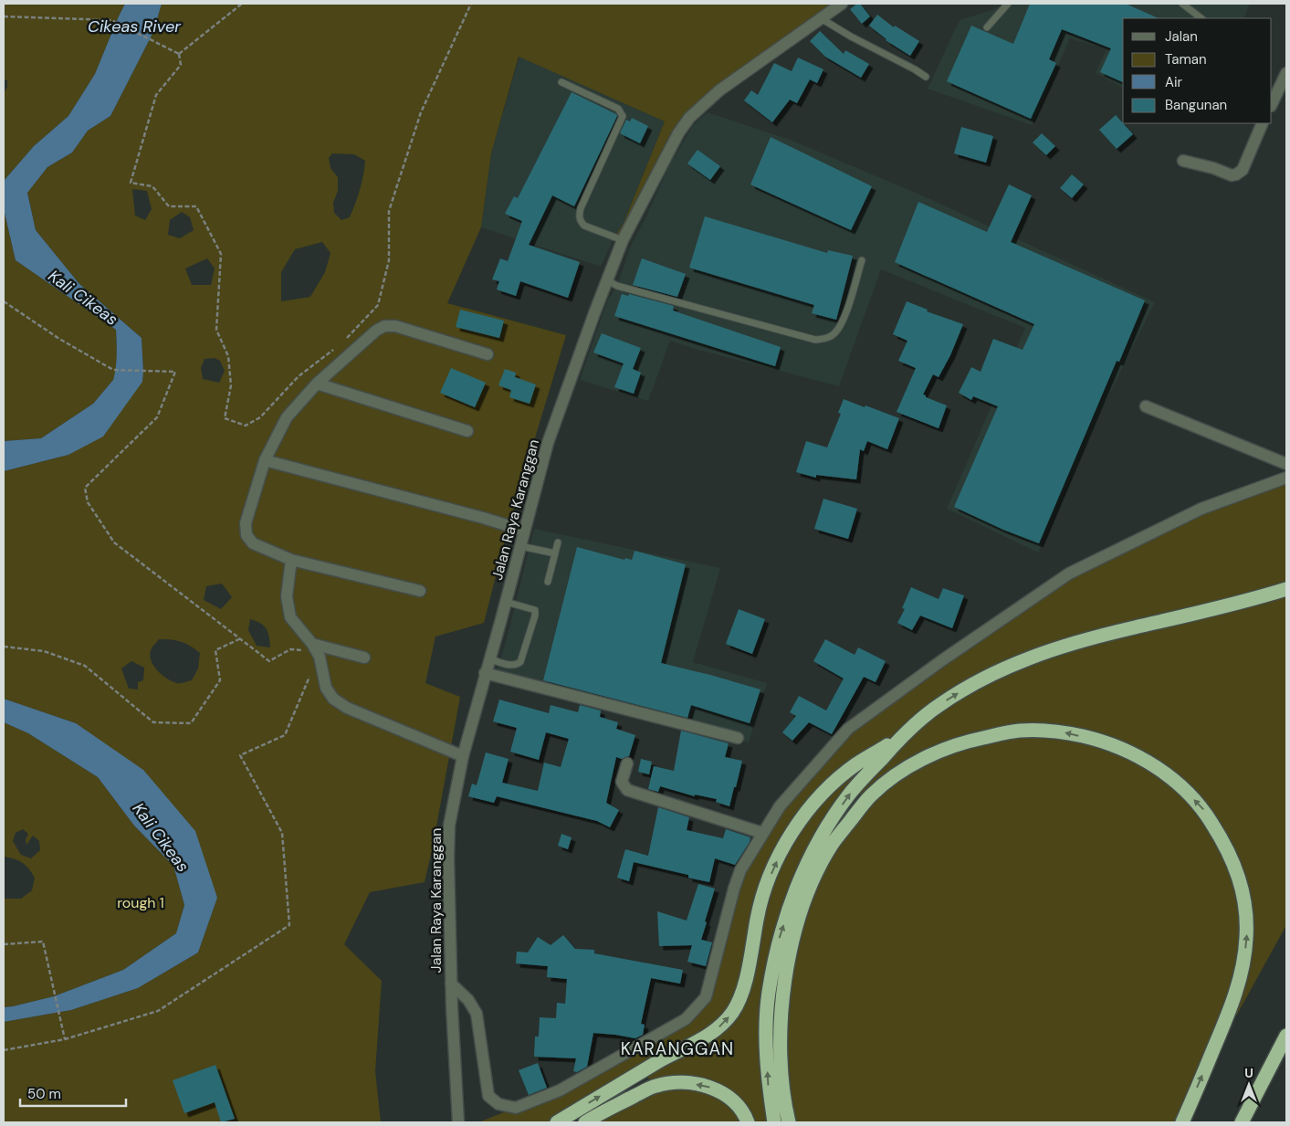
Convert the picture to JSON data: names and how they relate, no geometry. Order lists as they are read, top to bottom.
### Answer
{
  "streets": {
    "street": ["Jalan Raya Karanggan"]
  },
  "districts": ["KARANGGAN"],
  "water": ["Cikeas River", "Kali Cikeas"],
  "parks": ["rough 1"],
  "legend": [
    "Jalan",
    "Taman",
    "Air",
    "Bangunan"
  ],
  "scale_bar": "50 m",
  "north": "top"
}
